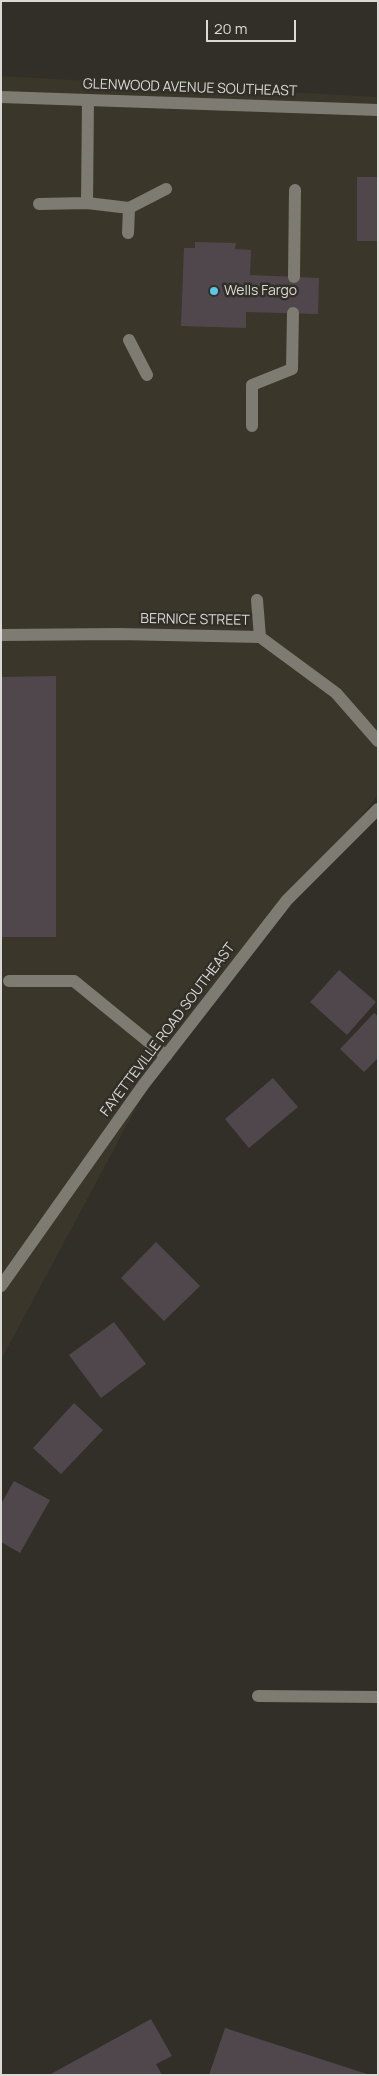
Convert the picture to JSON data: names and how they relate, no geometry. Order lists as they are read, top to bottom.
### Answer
{
  "streets": {
    "street": ["GLENWOOD AVENUE SOUTHEAST", "BERNICE STREET", "FAYETTEVILLE ROAD SOUTHEAST"]
  },
  "places": ["Wells Fargo"],
  "scale_bar": "20 m"
}
